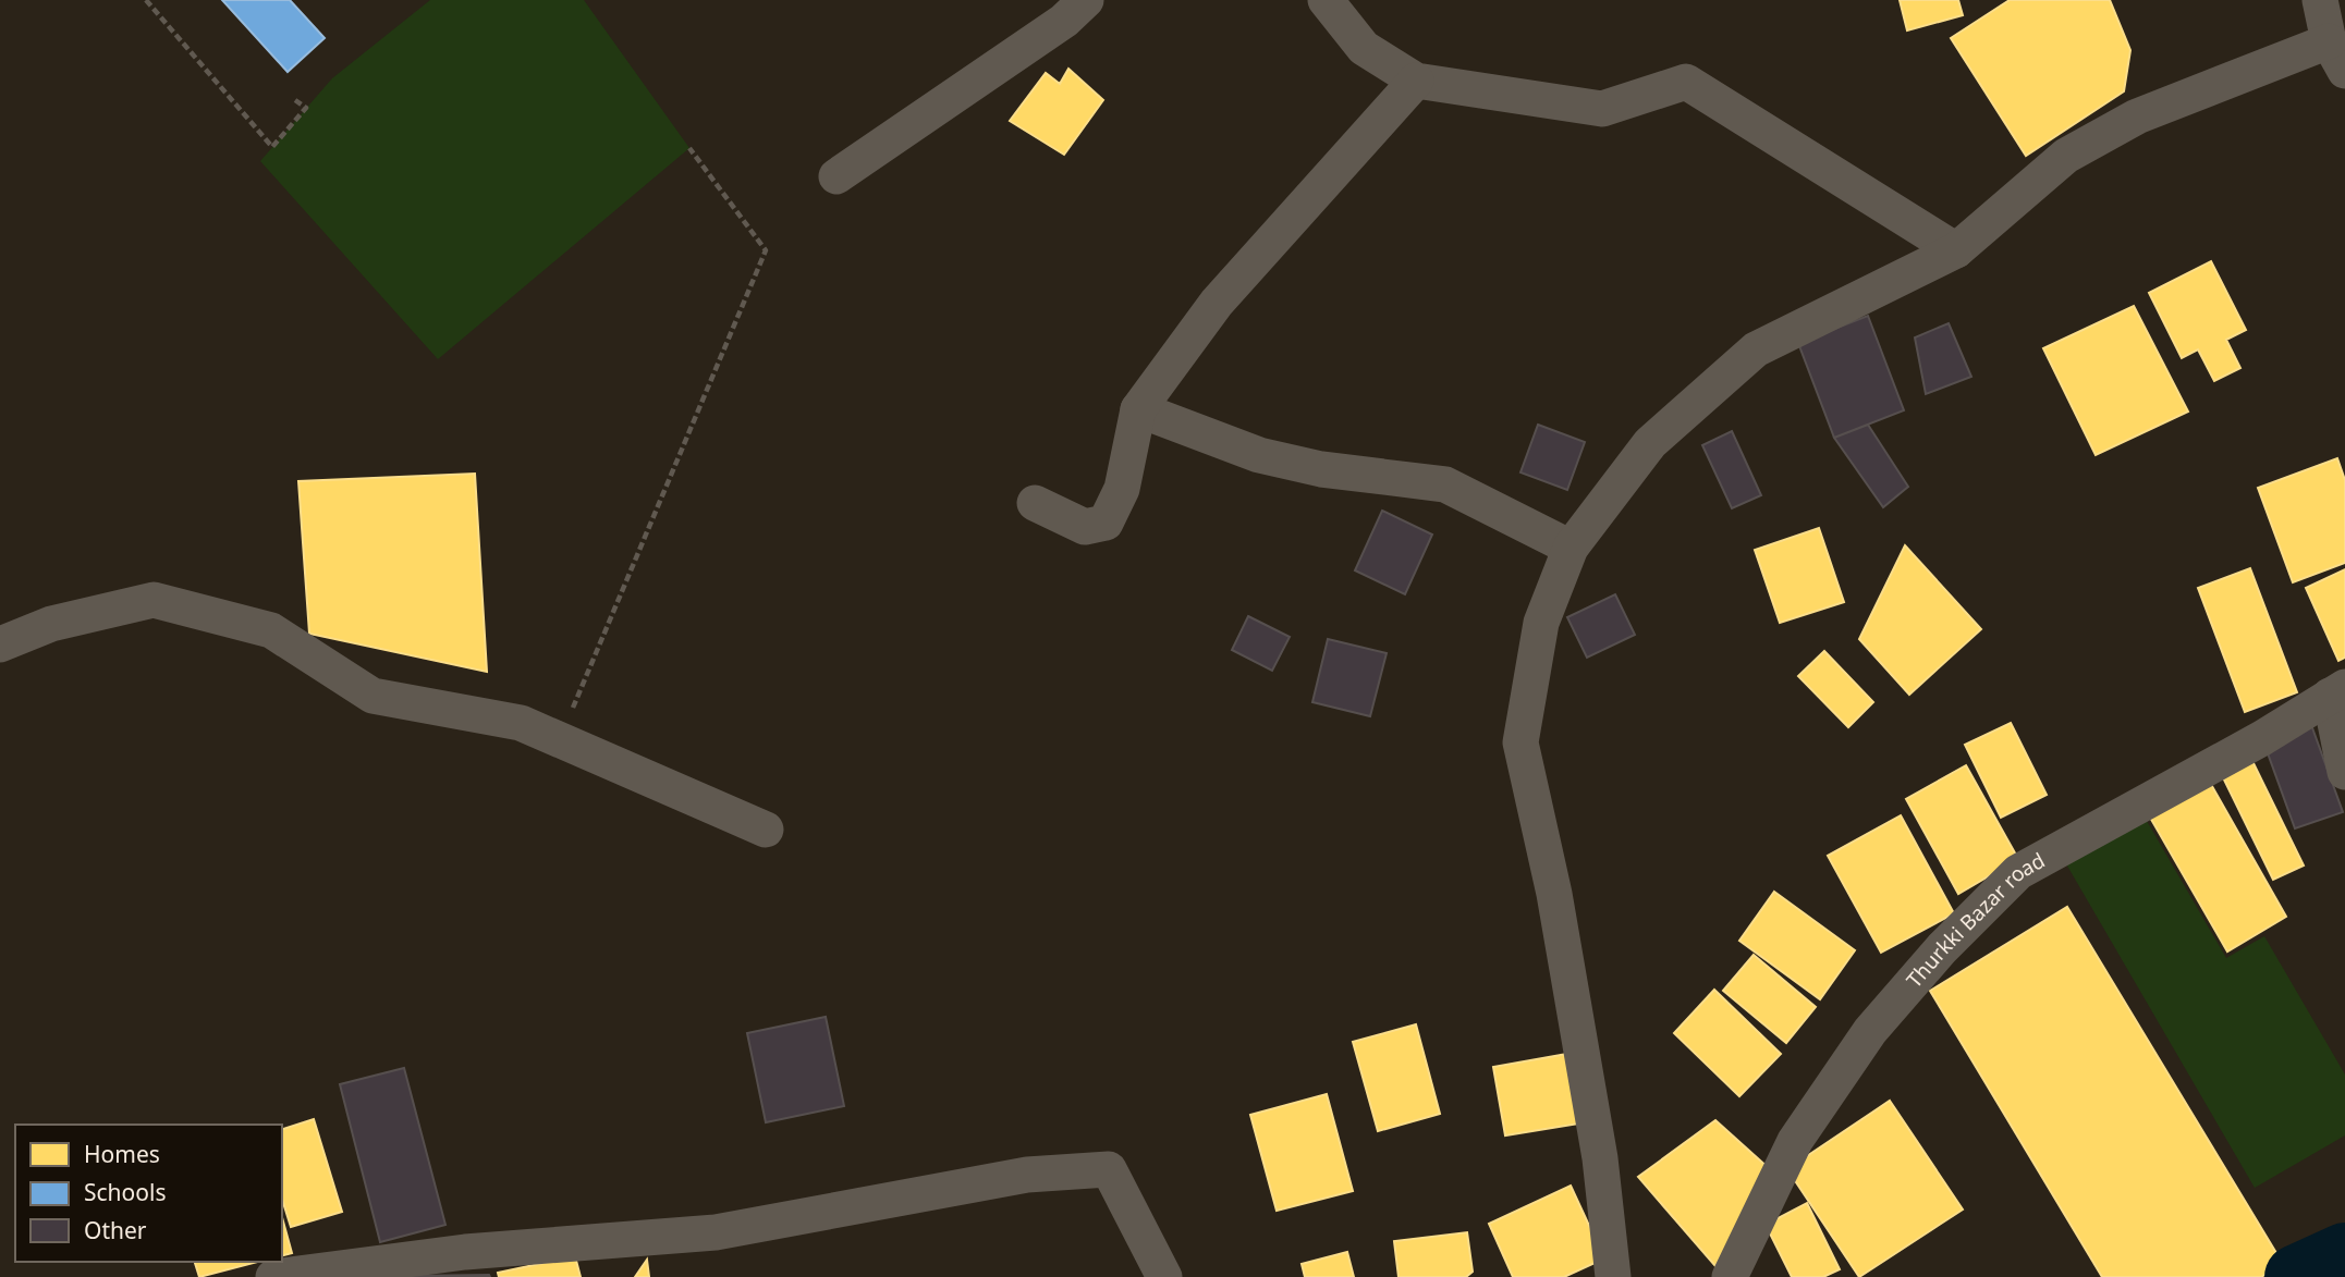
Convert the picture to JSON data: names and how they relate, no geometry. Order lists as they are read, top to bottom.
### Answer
{
  "streets": {
    "street": ["Thurkki Bazar road"]
  },
  "legend": ["Homes", "Schools", "Other"]
}
